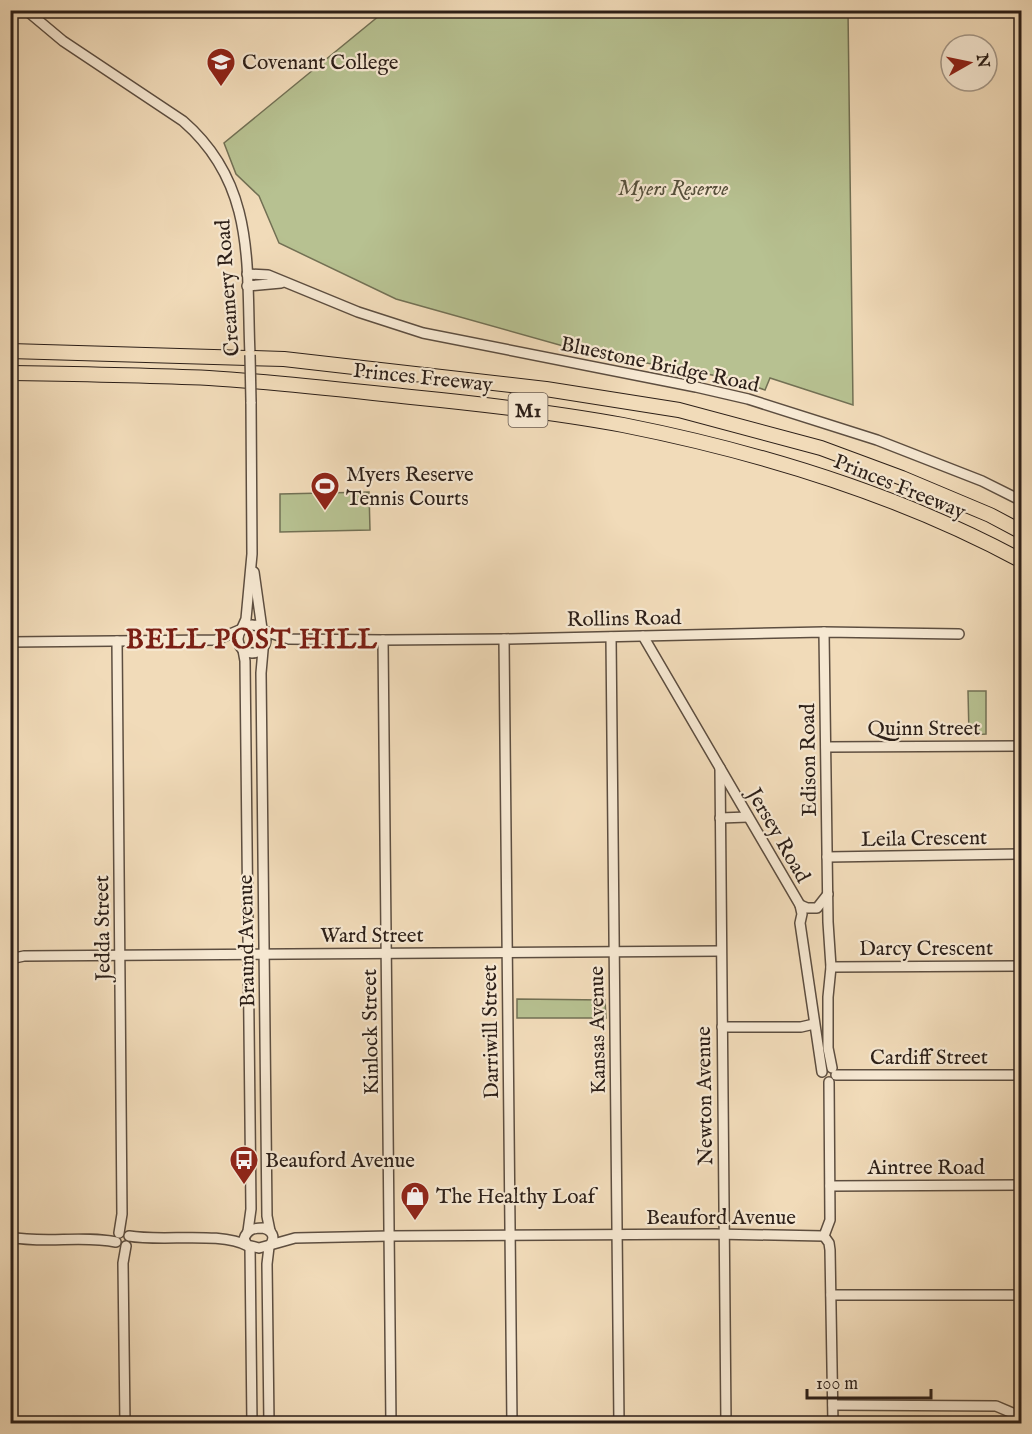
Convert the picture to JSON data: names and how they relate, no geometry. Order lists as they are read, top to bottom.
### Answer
{
  "streets": {
    "highway": ["Princes Freeway", "M1"],
    "street": [
      "Creamery Road",
      "Bluestone Bridge Road",
      "Rollins Road",
      "Quinn Street",
      "Edison Road",
      "Jersey Road",
      "Leila Crescent",
      "Jedda Street",
      "Ward Street",
      "Braund Avenue",
      "Darcy Crescent",
      "Kansas Avenue",
      "Kinlock Street",
      "Darriwill Street",
      "Cardiff Street",
      "Newton Avenue",
      "Aintree Road",
      "Beauford Avenue"
    ]
  },
  "crossings": [
    ["Creamery Road", "Bluestone Bridge Road"],
    ["Creamery Road", "Rollins Road"],
    ["Creamery Road", "Braund Avenue"],
    ["Rollins Road", "Edison Road"],
    ["Rollins Road", "Jersey Road"],
    ["Rollins Road", "Braund Avenue"],
    ["Rollins Road", "Kansas Avenue"],
    ["Rollins Road", "Kinlock Street"],
    ["Rollins Road", "Darriwill Street"],
    ["Quinn Street", "Edison Road"],
    ["Edison Road", "Jersey Road"],
    ["Edison Road", "Leila Crescent"],
    ["Edison Road", "Darcy Crescent"],
    ["Edison Road", "Cardiff Street"],
    ["Edison Road", "Aintree Road"],
    ["Edison Road", "Beauford Avenue"],
    ["Jersey Road", "Cardiff Street"],
    ["Jersey Road", "Newton Avenue"],
    ["Jedda Street", "Ward Street"],
    ["Ward Street", "Braund Avenue"],
    ["Ward Street", "Kansas Avenue"],
    ["Ward Street", "Kinlock Street"],
    ["Ward Street", "Darriwill Street"],
    ["Ward Street", "Newton Avenue"],
    ["Braund Avenue", "Beauford Avenue"],
    ["Kansas Avenue", "Beauford Avenue"],
    ["Kinlock Street", "Beauford Avenue"],
    ["Darriwill Street", "Beauford Avenue"],
    ["Newton Avenue", "Beauford Avenue"]
  ],
  "districts": ["BELL POST HILL"],
  "parks": ["Myers Reserve"],
  "places": {
    "school or university": ["Covenant College"],
    "sports": ["Myers Reserve Tennis Courts"],
    "bus stop": ["Beauford Avenue"],
    "shop": ["The Healthy Loaf"]
  },
  "scale_bar": "100 m",
  "north": "right"
}
